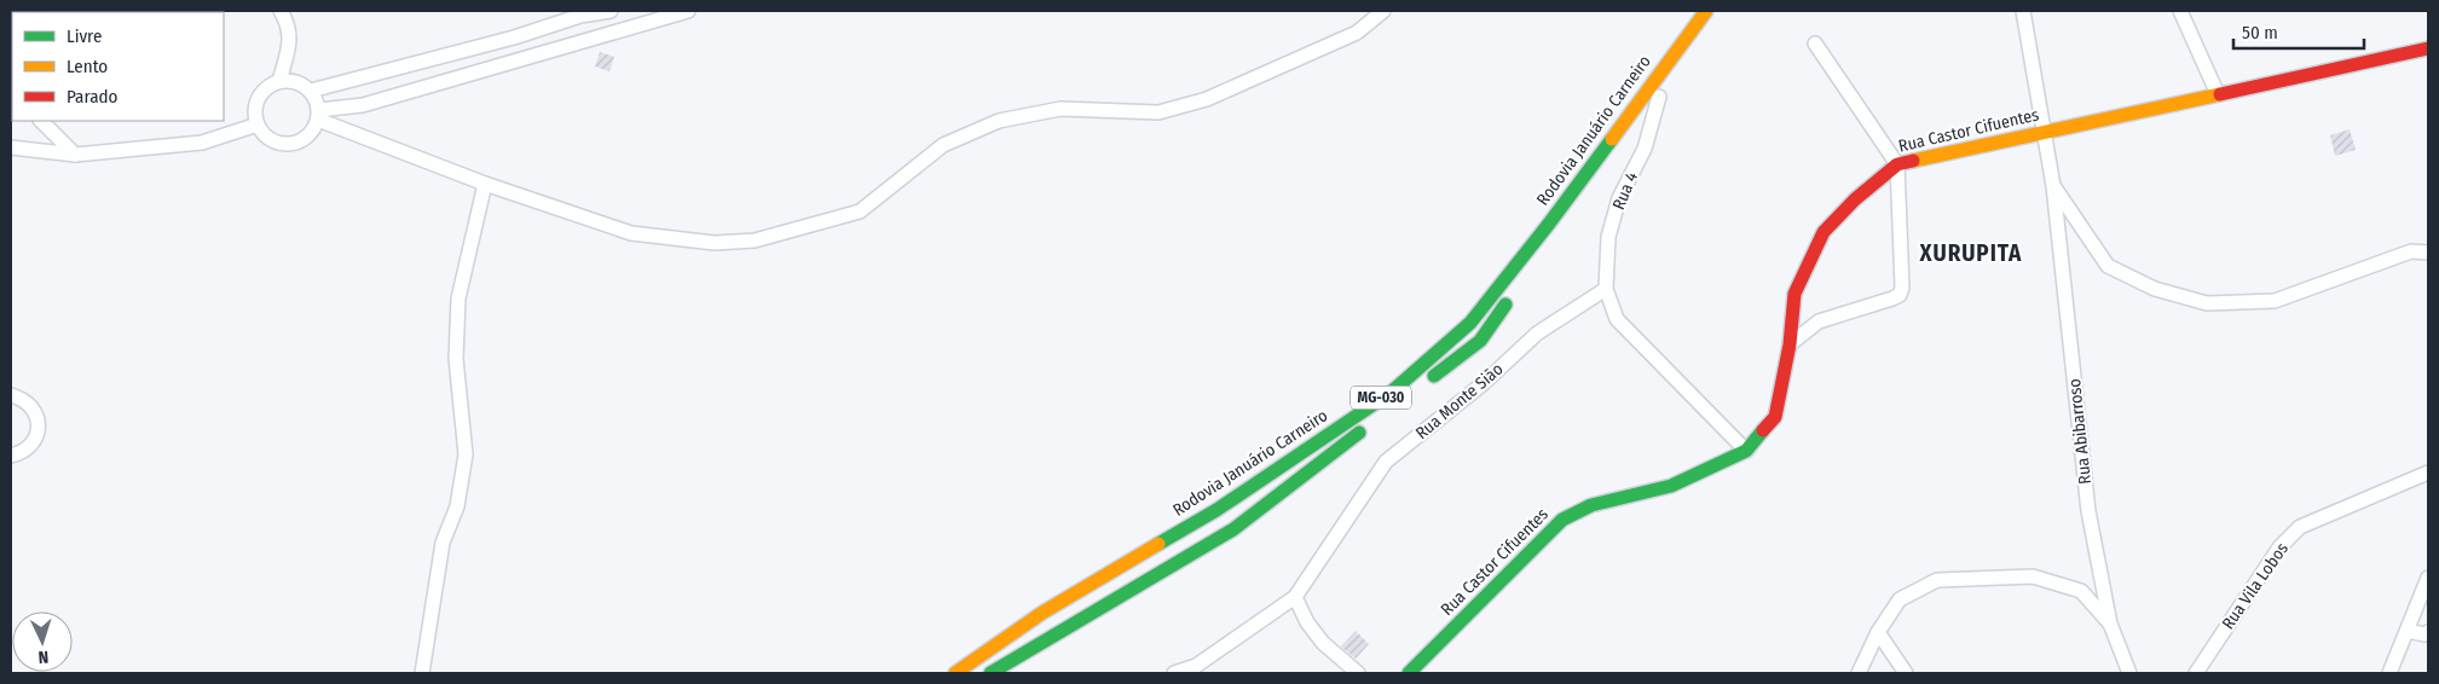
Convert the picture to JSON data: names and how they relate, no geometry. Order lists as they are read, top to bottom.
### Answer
{
  "streets": {
    "main road": ["Rodovia Januário Carneiro", "Rua Castor Cifuentes", "MG-030"],
    "street": [
      "Rua 4",
      "Rua Monte Sião",
      "Rua Abibarroso",
      "Rua Vila Lobos"
    ]
  },
  "crossings": [
    ["Rodovia Januário Carneiro", "Rua 4"],
    ["Rua Castor Cifuentes", "Rua Abibarroso"],
    ["Rua 4", "Rua Monte Sião"]
  ],
  "districts": ["XURUPITA"],
  "legend": ["Livre", "Lento", "Parado"],
  "scale_bar": "50 m",
  "north": "bottom"
}
